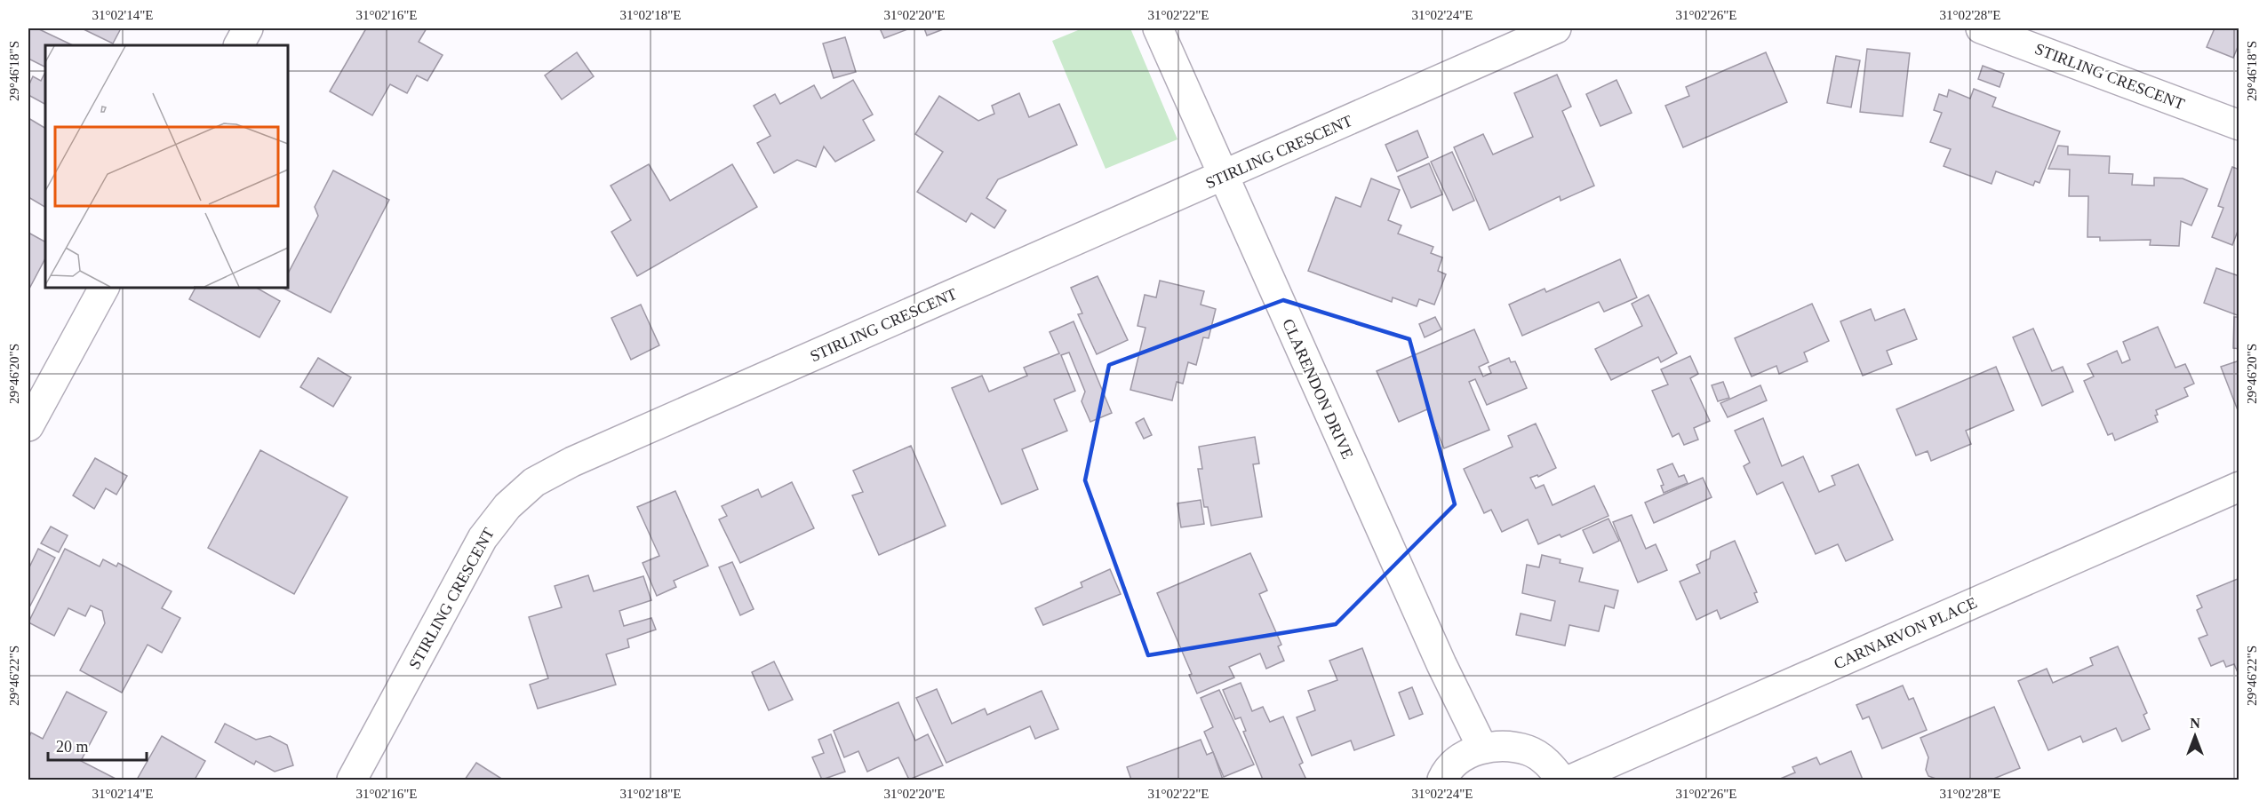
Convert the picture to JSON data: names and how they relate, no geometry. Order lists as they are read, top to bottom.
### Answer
{
  "streets": {
    "street": ["STIRLING CRESCENT", "CLARENDON DRIVE", "CARNARVON PLACE"]
  },
  "crossings": [
    ["STIRLING CRESCENT", "CLARENDON DRIVE"]
  ],
  "scale_bar": "20 m",
  "north": "top",
  "coordinates": [
    "31°02'14\"E",
    "31°02'16\"E",
    "31°02'18\"E",
    "31°02'20\"E",
    "31°02'22\"E",
    "31°02'24\"E",
    "31°02'26\"E",
    "31°02'28\"E",
    "29°46'18\"S",
    "29°46'20\"S",
    "29°46'22\"S"
  ]
}
